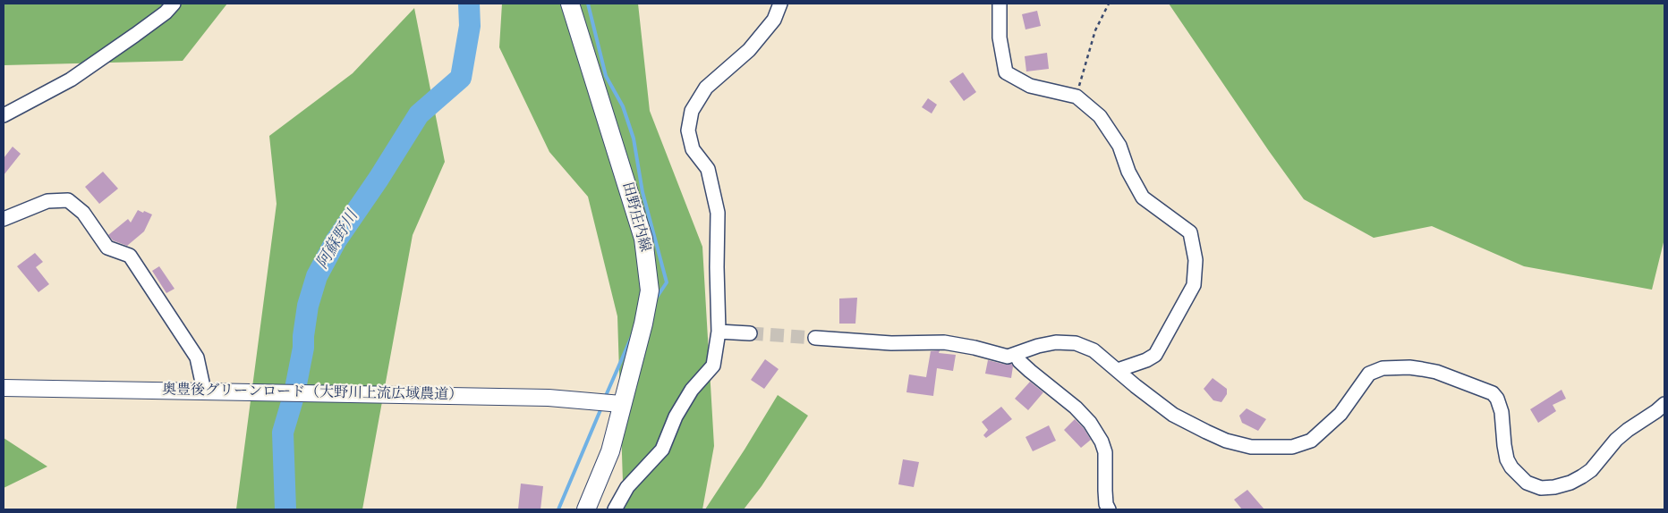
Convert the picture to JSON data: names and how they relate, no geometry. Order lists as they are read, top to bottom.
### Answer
{
  "streets": {
    "main road": ["田野庄内線"],
    "street": ["奥豊後グリーンロード（大野川上流広域農道）"]
  },
  "crossings": [
    ["田野庄内線", "奥豊後グリーンロード（大野川上流広域農道）"]
  ],
  "water": ["阿蘇野川"]
}
